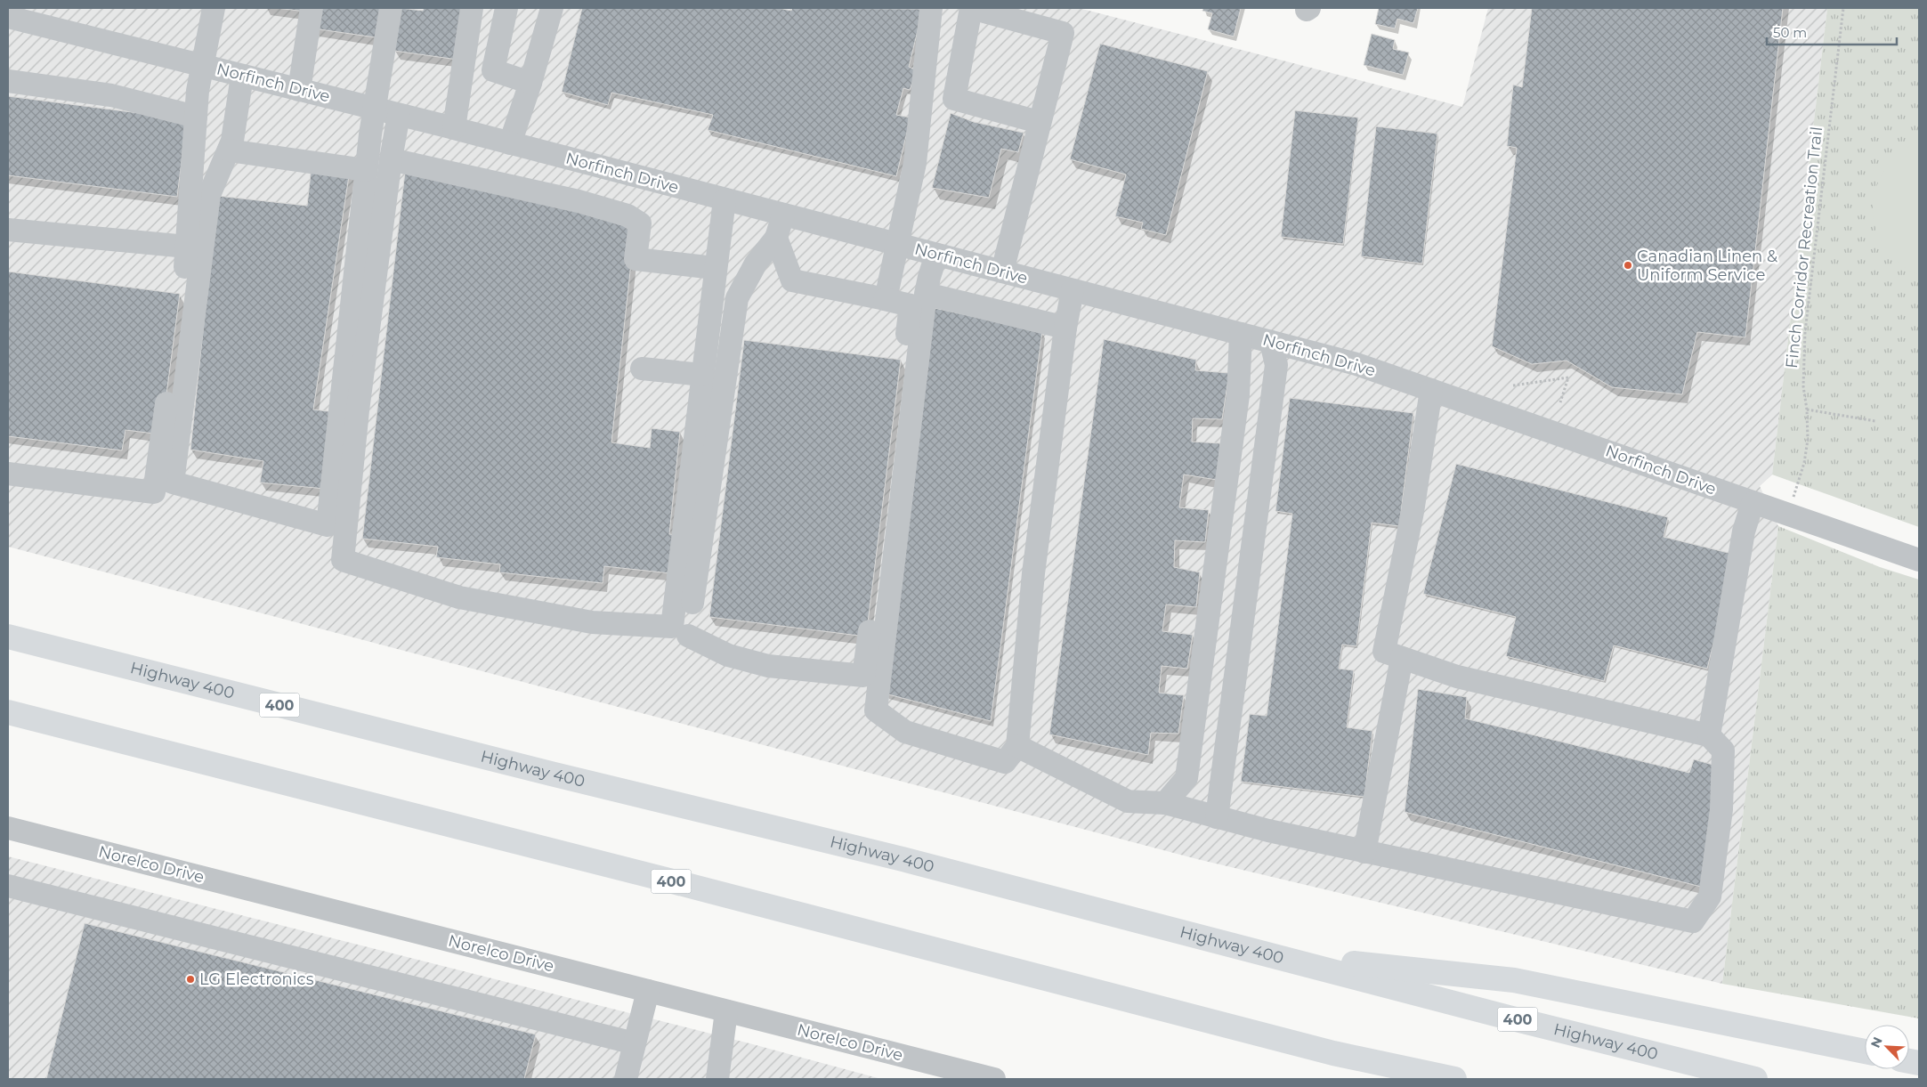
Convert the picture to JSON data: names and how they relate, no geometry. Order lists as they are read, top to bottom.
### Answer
{
  "streets": {
    "highway": ["Highway 400", "400"],
    "street": ["Norfinch Drive", "Norelco Drive"],
    "path": ["Finch Corridor Recreation Trail"]
  },
  "crossings": [
    ["Norfinch Drive", "Finch Corridor Recreation Trail"]
  ],
  "places": ["Canadian Linen & Uniform Service", "LG Electronics"],
  "scale_bar": "50 m",
  "north": "top left"
}
